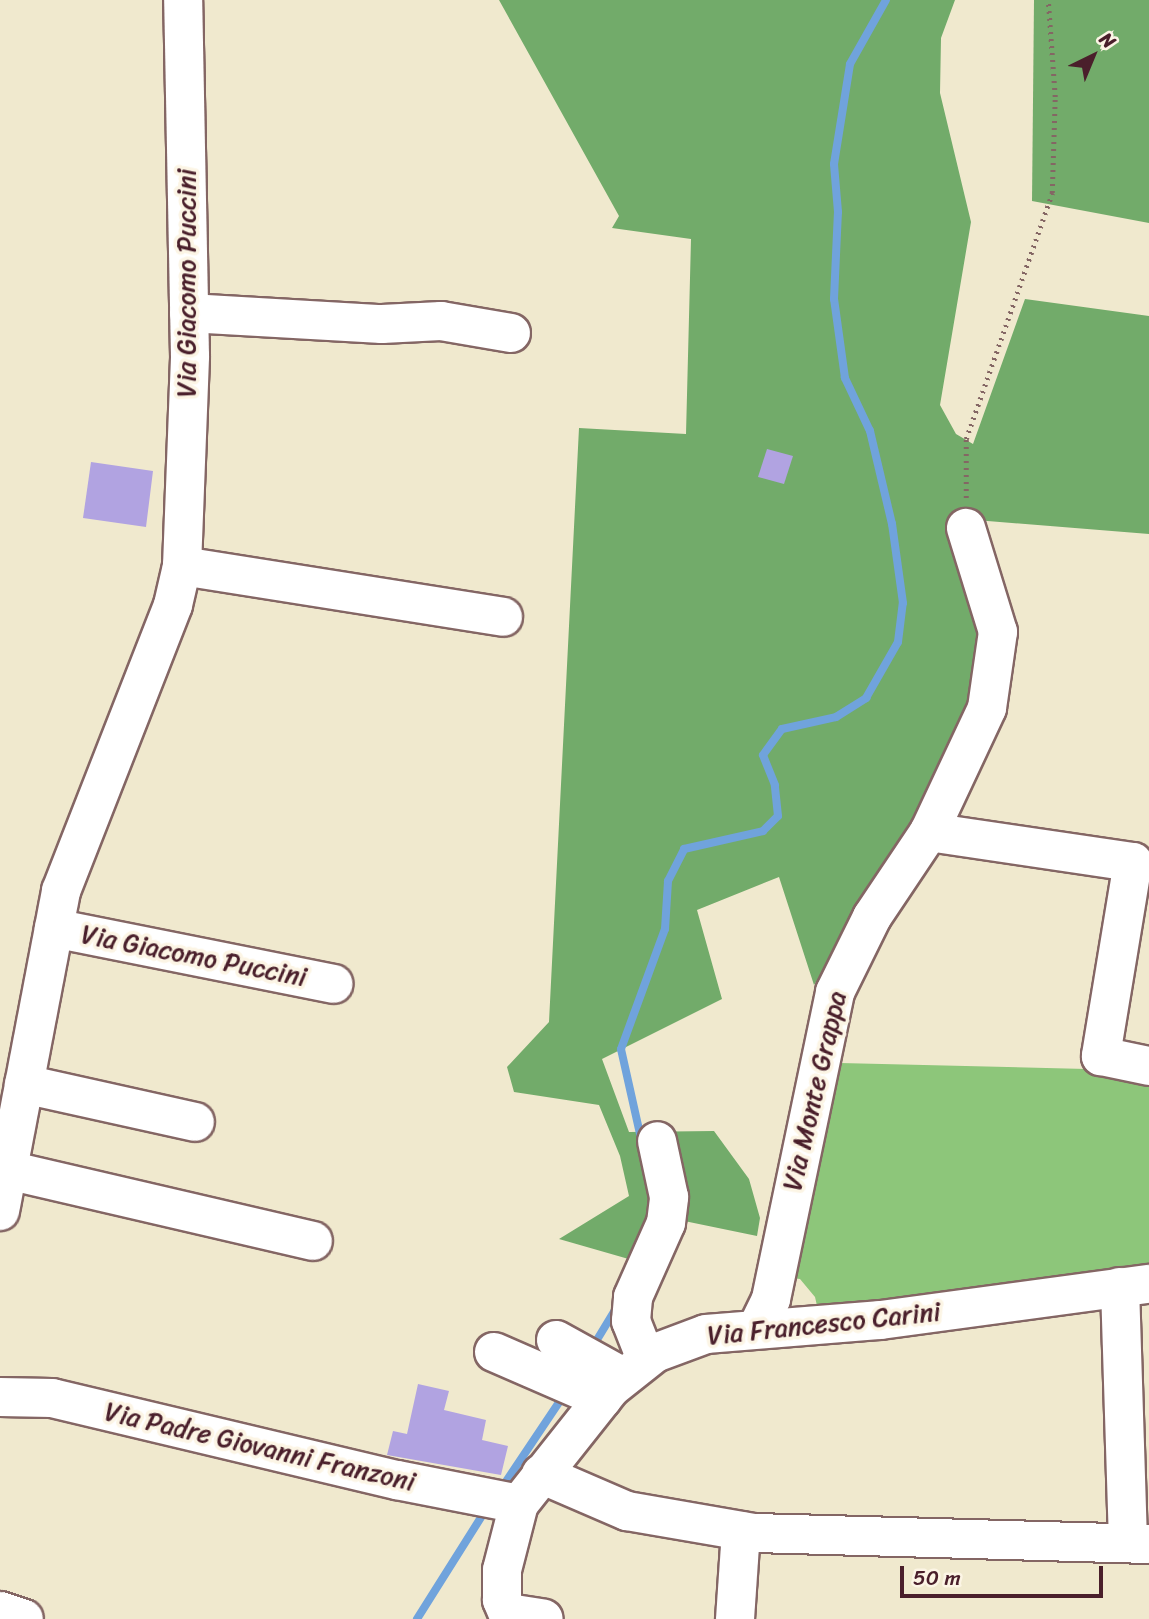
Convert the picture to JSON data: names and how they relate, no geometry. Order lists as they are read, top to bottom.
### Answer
{
  "streets": {
    "street": [
      "Via Giacomo Puccini",
      "Via Monte Grappa",
      "Via Francesco Carini",
      "Via Padre Giovanni Franzoni"
    ]
  },
  "crossings": [
    ["Via Monte Grappa", "Via Francesco Carini"],
    ["Via Francesco Carini", "Via Padre Giovanni Franzoni"]
  ],
  "scale_bar": "50 m",
  "north": "top right"
}
